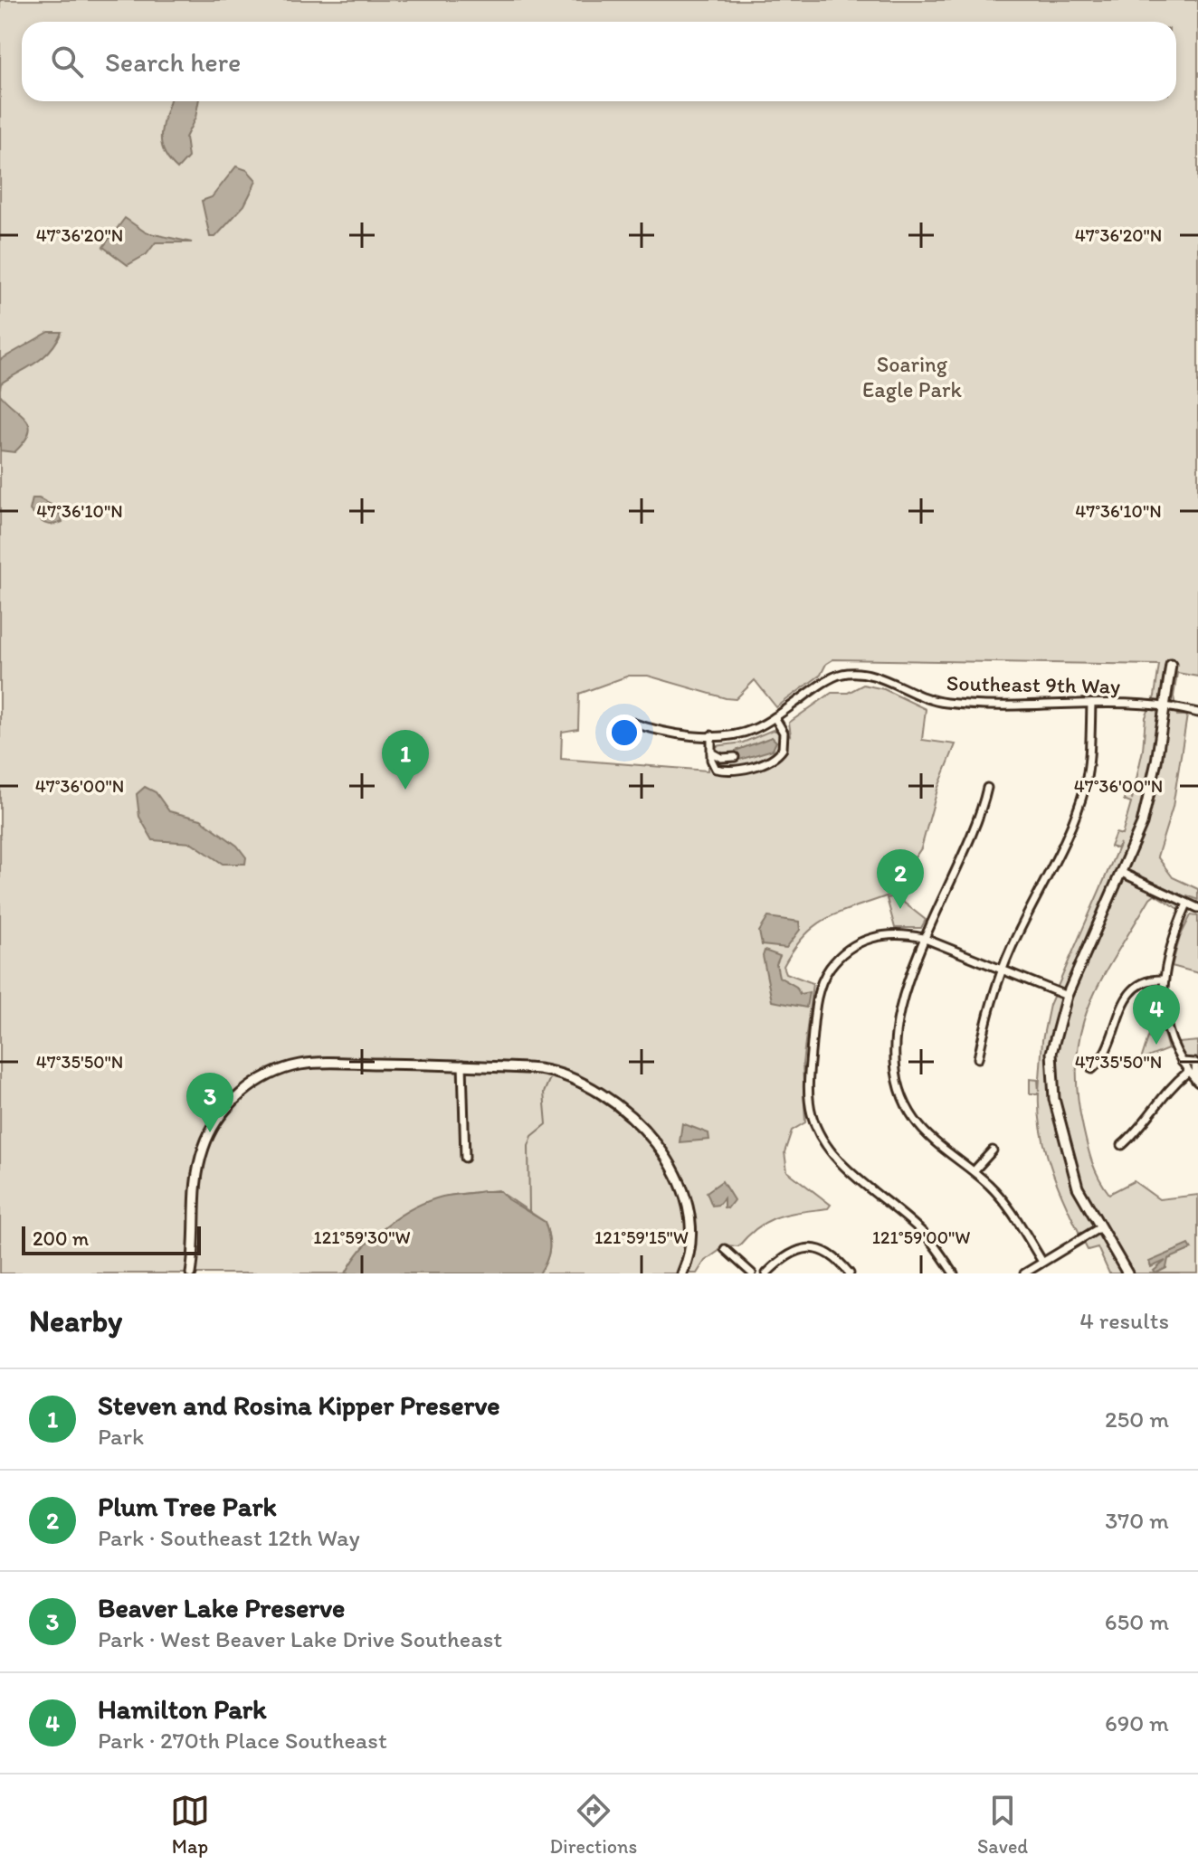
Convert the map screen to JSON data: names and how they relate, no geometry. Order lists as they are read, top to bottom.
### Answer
{
  "streets": {
    "street": ["Southeast 9th Way"]
  },
  "parks": ["Soaring Eagle Park"],
  "scale_bar": "200 m",
  "page": {
    "search": "Search here",
    "pins": [
      "1",
      "2",
      "4",
      "3"
    ],
    "scale": "200 m",
    "heading": ["Nearby", "4 results"],
    "list": [
      {
        "mark": "1",
        "name": "Steven and Rosina Kipper Preserve",
        "note": "Park",
        "value": "250 m"
      },
      {
        "mark": "2",
        "name": "Plum Tree Park",
        "note": "Park · Southeast 12th Way",
        "value": "370 m"
      },
      {
        "mark": "3",
        "name": "Beaver Lake Preserve",
        "note": "Park · West Beaver Lake Drive Southeast",
        "value": "650 m"
      },
      {
        "mark": "4",
        "name": "Hamilton Park",
        "note": "Park · 270th Place Southeast",
        "value": "690 m"
      }
    ],
    "nav": ["Map", "Directions", "Saved"]
  },
  "coordinates": [
    "47°36'20\"N",
    "47°36'10\"N",
    "47°36'00\"N",
    "47°35'50\"N",
    "121°59'30\"W",
    "121°59'15\"W",
    "121°59'00\"W"
  ]
}
